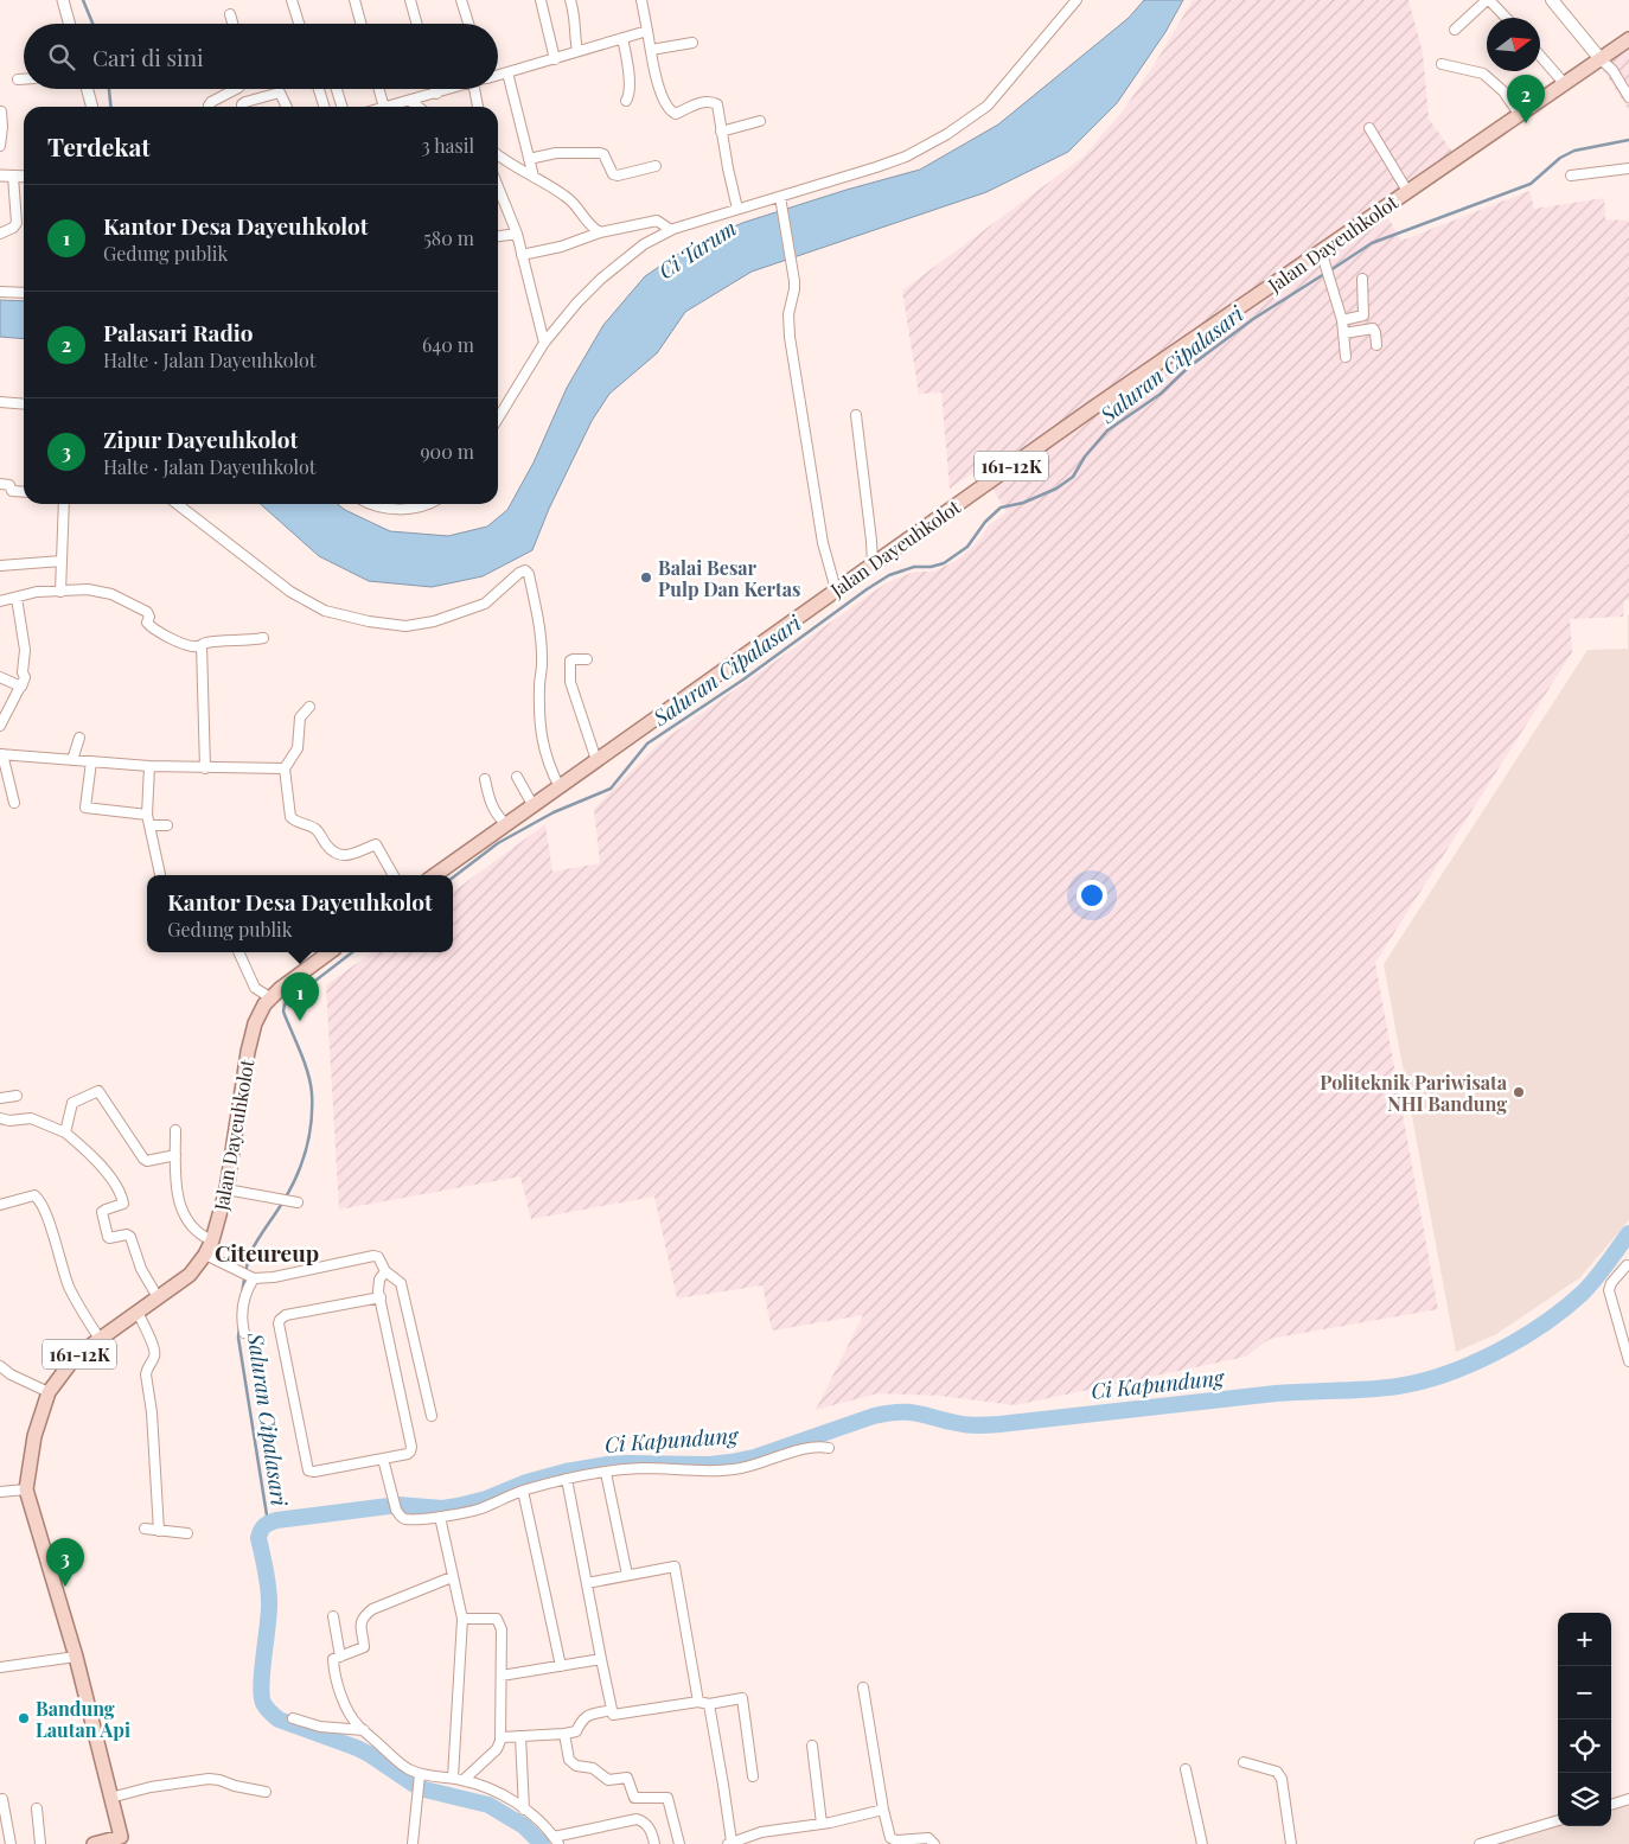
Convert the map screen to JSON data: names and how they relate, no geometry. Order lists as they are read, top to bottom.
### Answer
{
  "streets": {
    "main road": ["Jalan Dayeuhkolot", "161-12K"]
  },
  "districts": ["Citeureup"],
  "water": ["Ci Tarum", "Saluran Cipalasari", "Ci Kapundung"],
  "places": ["Balai Besar Pulp Dan Kertas", "Politeknik Pariwisata NHI Bandung", "Bandung Lautan Api"],
  "north": "right",
  "page": {
    "search": "Cari di sini",
    "pins": ["2", "1", "3"],
    "heading": ["Terdekat", "3 hasil"],
    "list": [
      {
        "mark": "1",
        "name": "Kantor Desa Dayeuhkolot",
        "note": "Gedung publik",
        "value": "580 m"
      },
      {
        "mark": "2",
        "name": "Palasari Radio",
        "note": "Halte · Jalan Dayeuhkolot",
        "value": "640 m"
      },
      {
        "mark": "3",
        "name": "Zipur Dayeuhkolot",
        "note": "Halte · Jalan Dayeuhkolot",
        "value": "900 m"
      }
    ],
    "popup": ["Kantor Desa Dayeuhkolot", "Gedung publik"],
    "map_buttons": ["+", "−"]
  }
}
